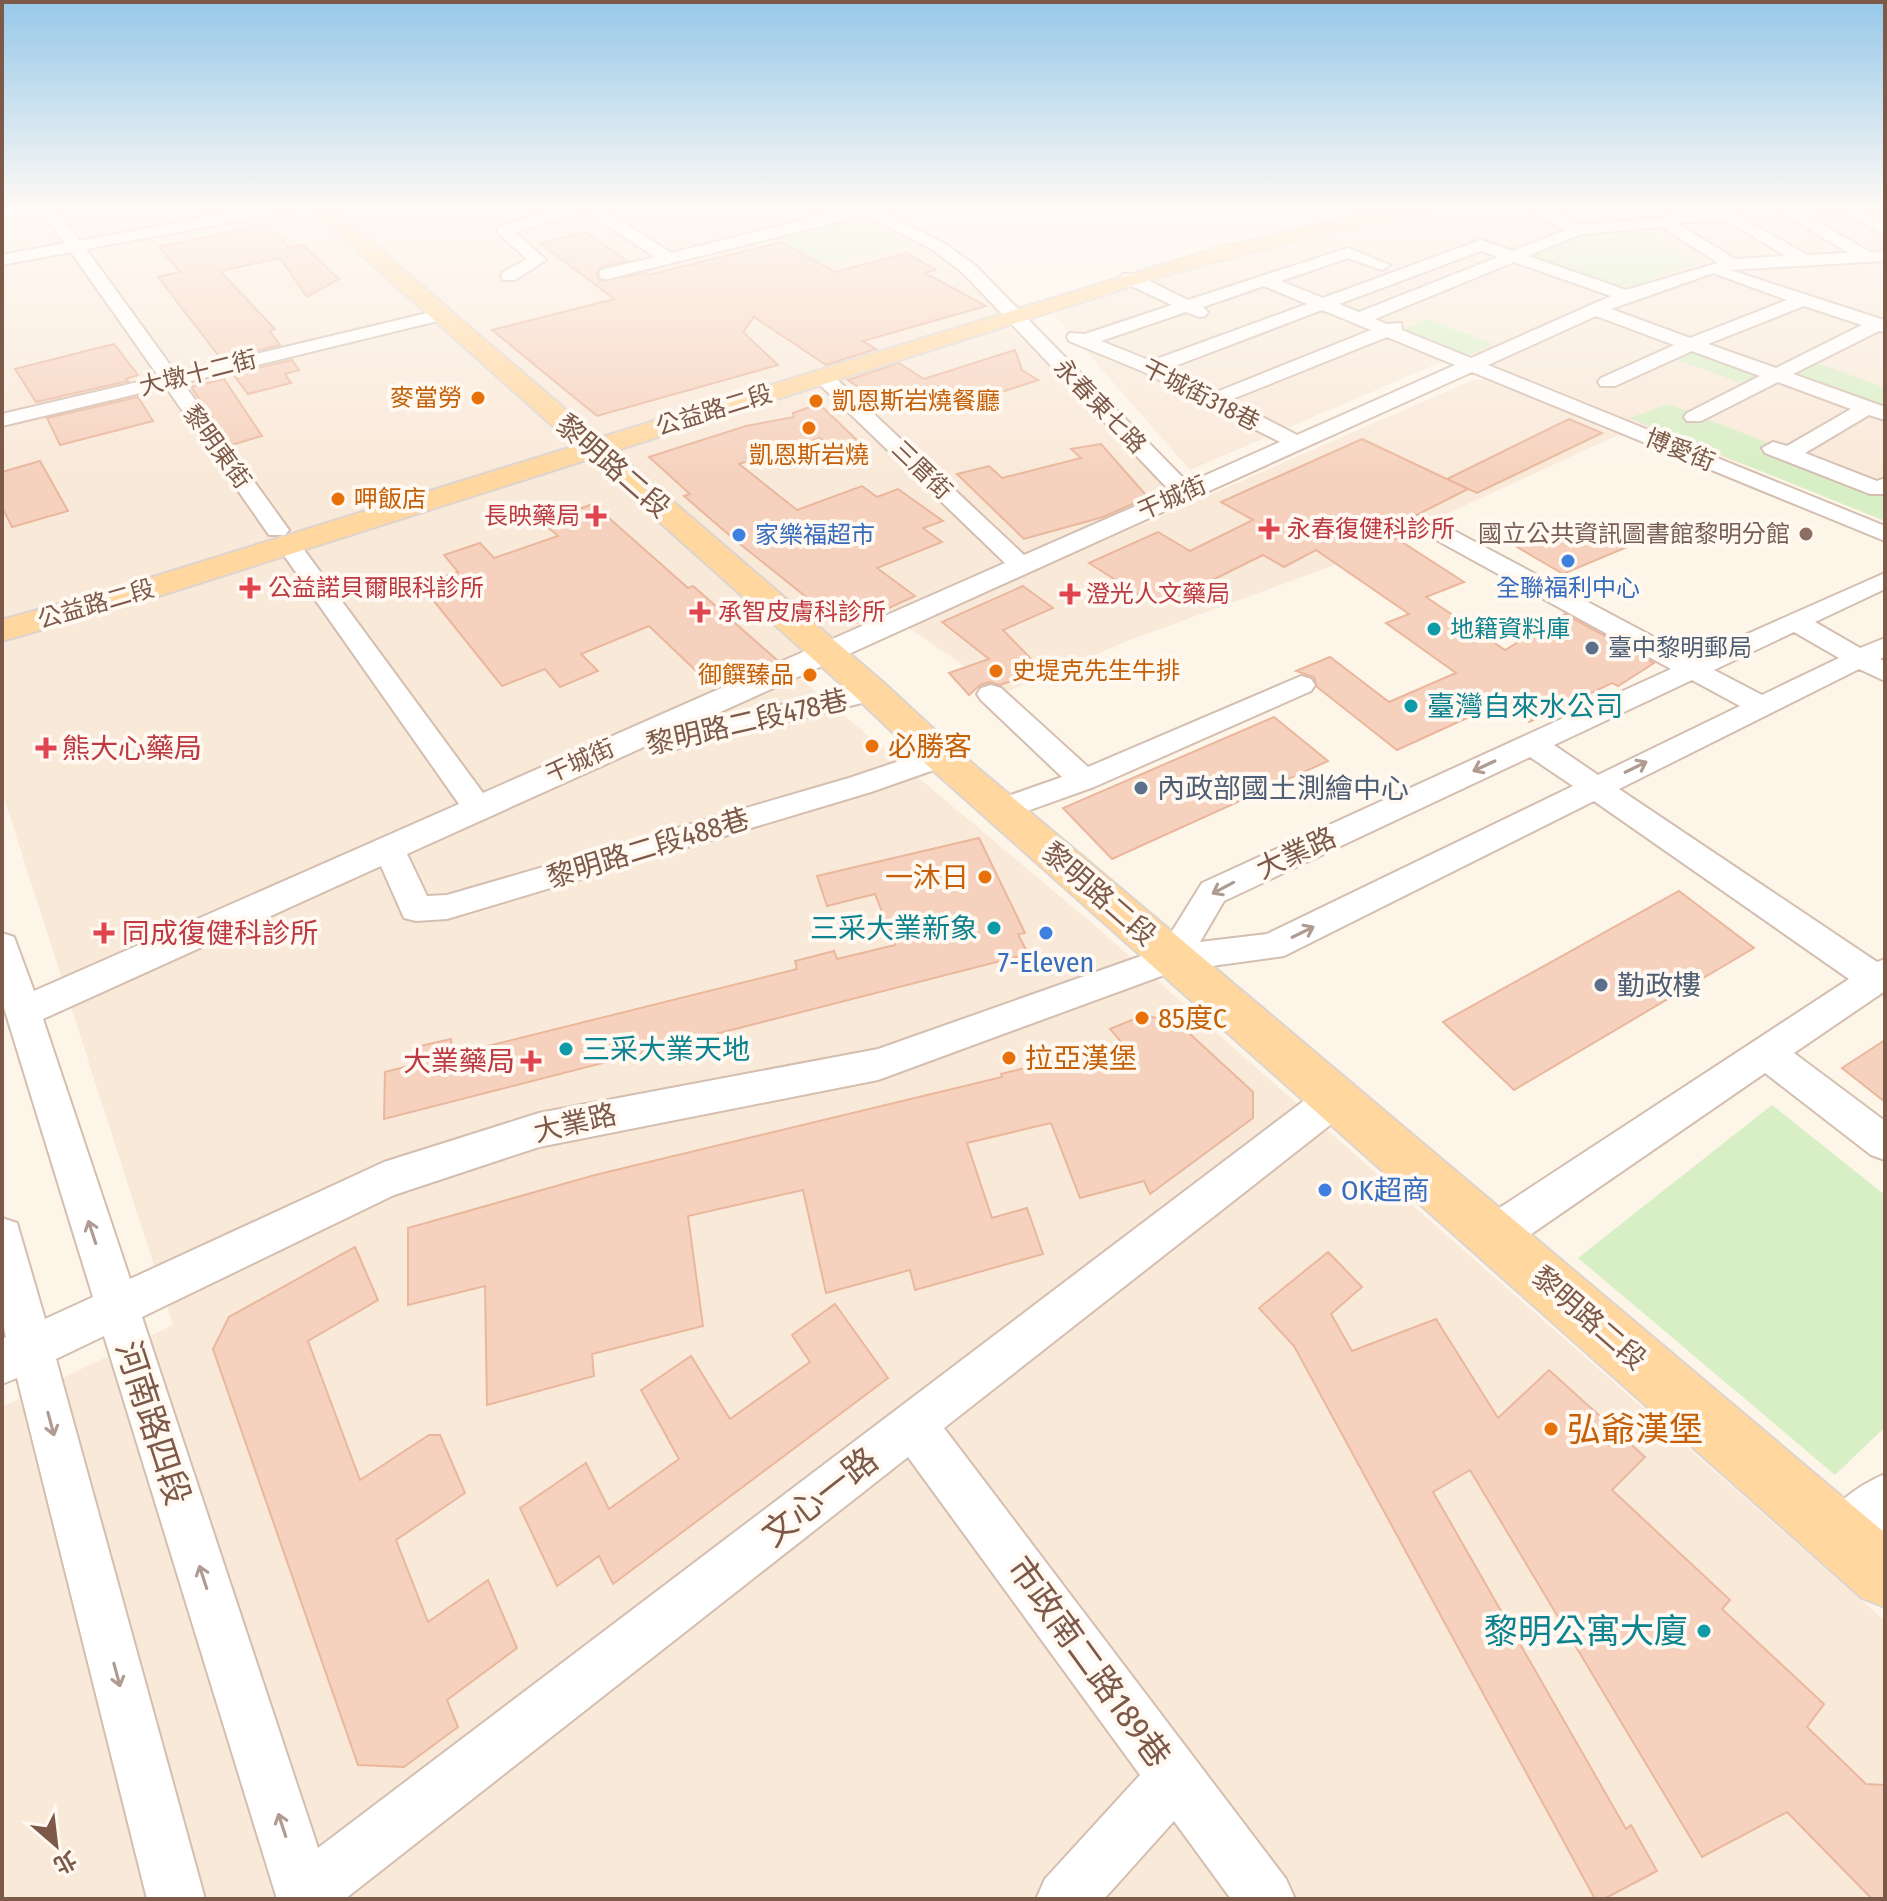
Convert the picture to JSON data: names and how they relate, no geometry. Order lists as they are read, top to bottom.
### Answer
{
  "streets": {
    "main road": ["公益路二段", "黎明路二段"],
    "street": [
      "大墩十二街",
      "干城街318巷",
      "永春東七路",
      "黎明東街",
      "博愛街",
      "三厝街",
      "干城街",
      "黎明路二段478巷",
      "黎明路二段488巷",
      "大業路",
      "河南路四段",
      "文心一路",
      "市政南二路189巷"
    ]
  },
  "crossings": [
    ["大墩十二街", "黎明東街"],
    ["大墩十二街", "黎明路二段"],
    ["干城街318巷", "永春東七路"],
    ["干城街318巷", "公益路二段"],
    ["干城街318巷", "干城街"],
    ["永春東七路", "公益路二段"],
    ["永春東七路", "干城街"],
    ["公益路二段", "黎明東街"],
    ["公益路二段", "黎明路二段"],
    ["公益路二段", "三厝街"],
    ["黎明東街", "干城街"],
    ["博愛街", "干城街"],
    ["黎明路二段", "干城街"],
    ["黎明路二段", "黎明路二段478巷"],
    ["黎明路二段", "黎明路二段488巷"],
    ["黎明路二段", "大業路"],
    ["黎明路二段", "文心一路"],
    ["三厝街", "干城街"],
    ["干城街", "黎明路二段478巷"],
    ["干城街", "黎明路二段488巷"],
    ["干城街", "河南路四段"],
    ["大業路", "河南路四段"],
    ["河南路四段", "文心一路"],
    ["文心一路", "市政南二路189巷"]
  ],
  "places": {
    "other": [
      "麥當勞",
      "凱恩斯岩燒餐廳",
      "凱恩斯岩燒",
      "呷飯店",
      "國立公共資訊圖書館黎明分館",
      "家樂福超市",
      "全聯福利中心",
      "地籍資料庫",
      "臺中黎明郵局",
      "史堤克先生牛排",
      "御饌臻品",
      "臺灣自來水公司",
      "必勝客",
      "內政部國土測繪中心",
      "一沐日",
      "三采大業新象",
      "7-Eleven",
      "勤政樓",
      "85度C",
      "三采大業天地",
      "拉亞漢堡",
      "OK超商",
      "弘爺漢堡",
      "黎明公寓大廈"
    ],
    "health": [
      "長映藥局",
      "永春復健科診所",
      "公益諾貝爾眼科診所",
      "澄光人文藥局",
      "承智皮膚科診所",
      "熊大心藥局",
      "同成復健科診所",
      "大業藥局"
    ]
  },
  "north": "bottom right"
}
